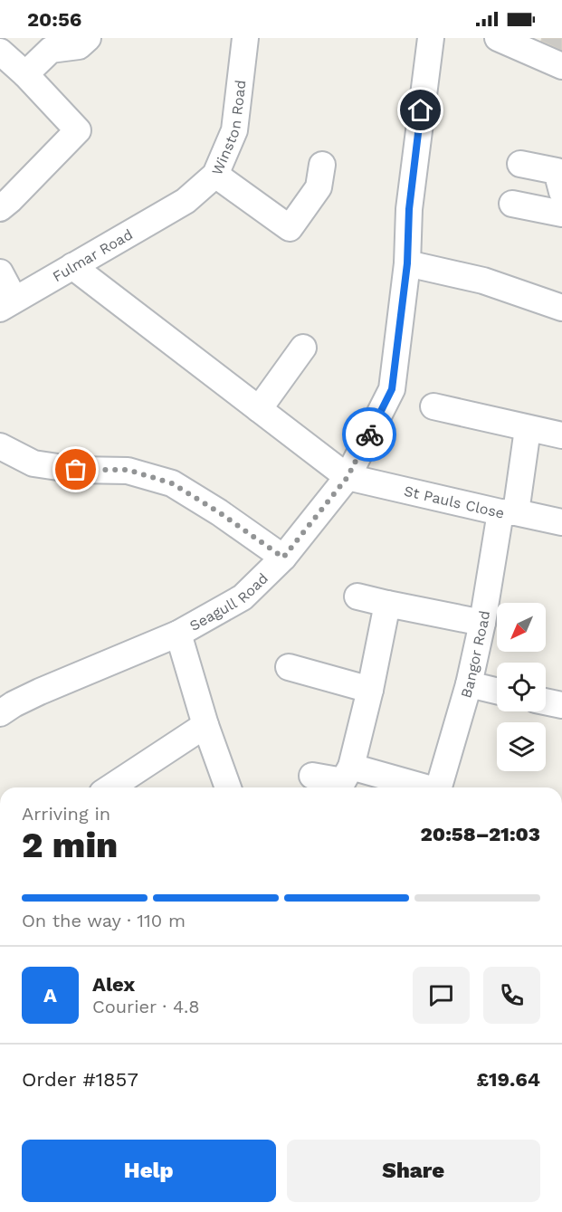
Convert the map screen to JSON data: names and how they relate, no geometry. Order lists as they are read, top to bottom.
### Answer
{
  "streets": {
    "street": [
      "Winston Road",
      "Fulmar Road",
      "St Pauls Close",
      "Seagull Road",
      "Bangor Road"
    ]
  },
  "crossings": [
    ["Winston Road", "Fulmar Road"],
    ["St Pauls Close", "Seagull Road"],
    ["St Pauls Close", "Bangor Road"]
  ],
  "north": "bottom left",
  "page": {
    "status": "20:56",
    "heading": ["2 min", "Arriving in", "20:58–21:03"],
    "panel": [
      "Alex",
      "Courier · 4.8",
      "Order #1857",
      "£19.64"
    ],
    "bar": "On the way · 110 m",
    "round": "A",
    "buttons": ["Help", "Share"]
  }
}
